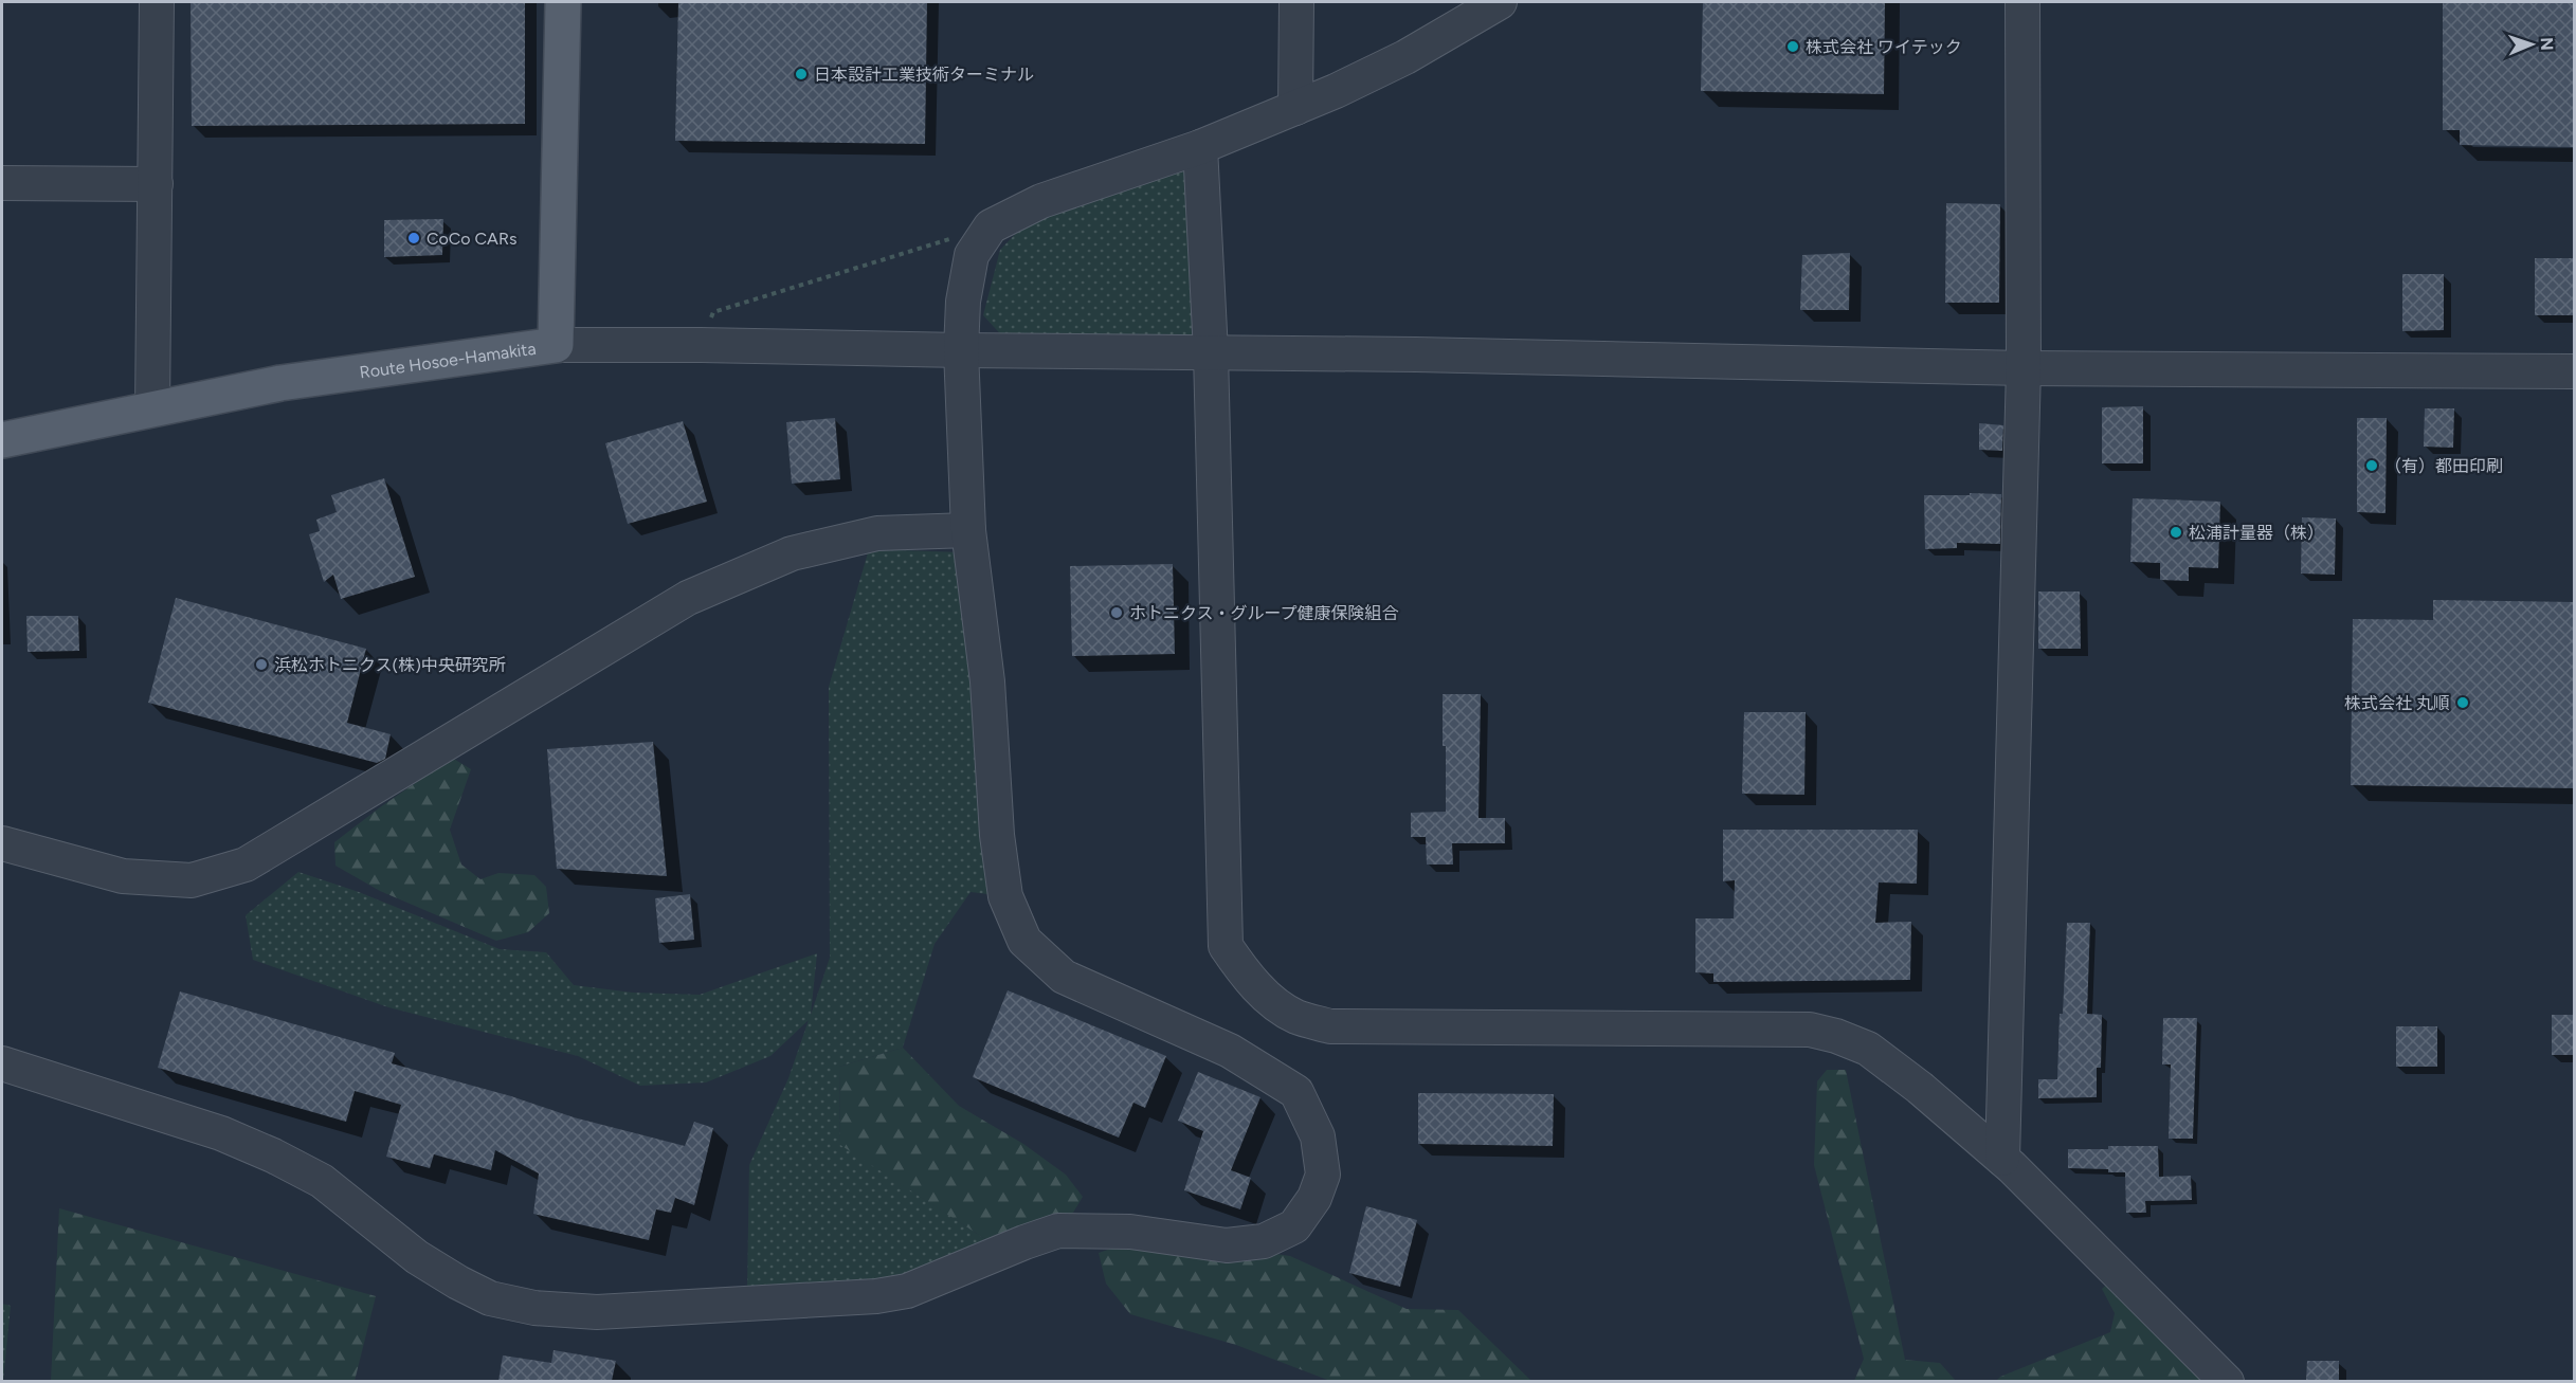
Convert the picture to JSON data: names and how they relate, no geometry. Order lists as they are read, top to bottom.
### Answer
{
  "streets": {
    "main road": ["Route Hosoe-Hamakita"]
  },
  "places": [
    "株式会社 ワイテック",
    "日本設計工業技術ターミナル",
    "CoCo CARs",
    "（有）都田印刷",
    "松浦計量器（株）",
    "ホトニクス・グループ健康保険組合",
    "浜松ホトニクス(株)中央研究所",
    "株式会社 丸順"
  ],
  "north": "right"
}
